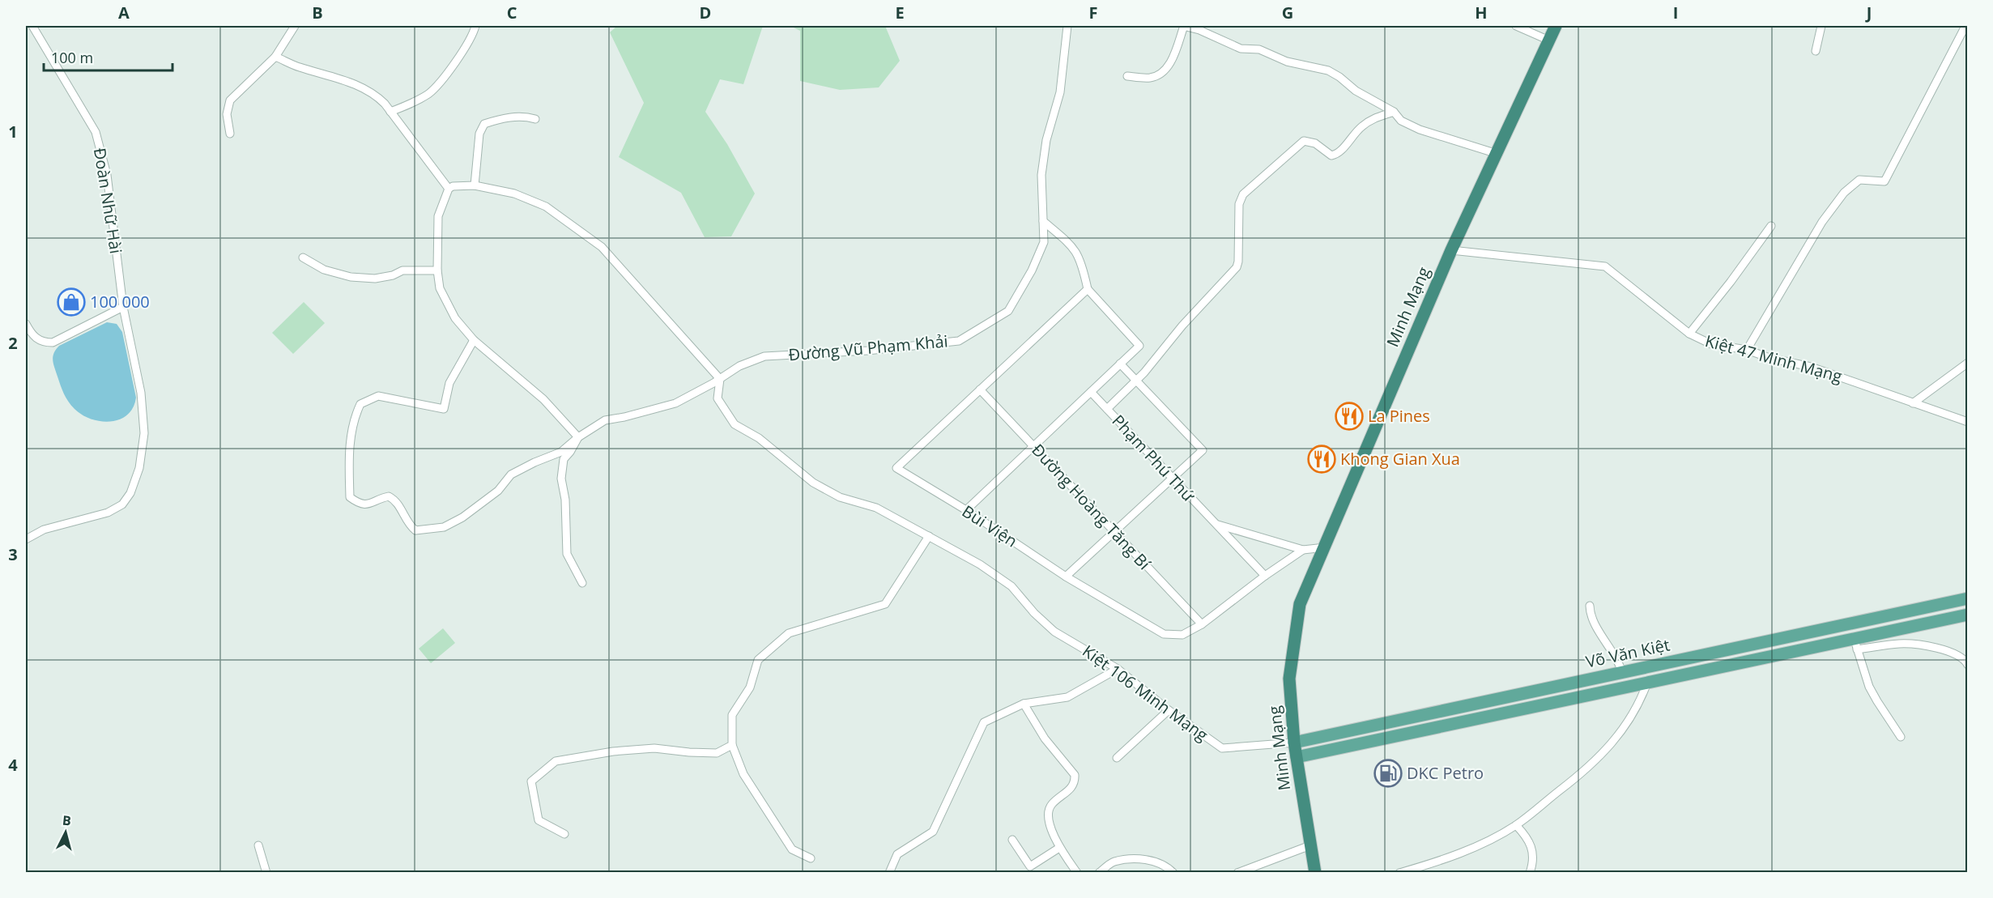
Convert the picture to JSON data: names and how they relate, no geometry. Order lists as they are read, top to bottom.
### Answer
{
  "streets": {
    "highway": ["Minh Mạng"],
    "main road": ["Võ Văn Kiệt"],
    "street": [
      "Đoàn Nhữ Hài",
      "Đường Vũ Phạm Khải",
      "Kiệt 47 Minh Mạng",
      "Phạm Phú Thứ",
      "Đường Hoàng Tăng Bí",
      "Bùi Viện",
      "Kiệt 106 Minh Mạng"
    ]
  },
  "crossings": [
    ["Minh Mạng", "Kiệt 47 Minh Mạng"],
    ["Minh Mạng", "Võ Văn Kiệt"],
    ["Minh Mạng", "Kiệt 106 Minh Mạng"],
    ["Đường Vũ Phạm Khải", "Kiệt 106 Minh Mạng"],
    ["Phạm Phú Thứ", "Bùi Viện"],
    ["Đường Hoàng Tăng Bí", "Bùi Viện"],
    ["Võ Văn Kiệt", "Kiệt 106 Minh Mạng"]
  ],
  "places": {
    "shop": ["100 000"],
    "restaurant": ["La Pines", "Khong Gian Xua"],
    "fuel station": ["DKC Petro"]
  },
  "scale_bar": "100 m",
  "north": "top",
  "grid": {
    "columns": [
      "A",
      "B",
      "C",
      "D",
      "E",
      "F",
      "G",
      "H",
      "I",
      "J"
    ],
    "rows": [
      "1",
      "2",
      "3",
      "4"
    ]
  }
}
